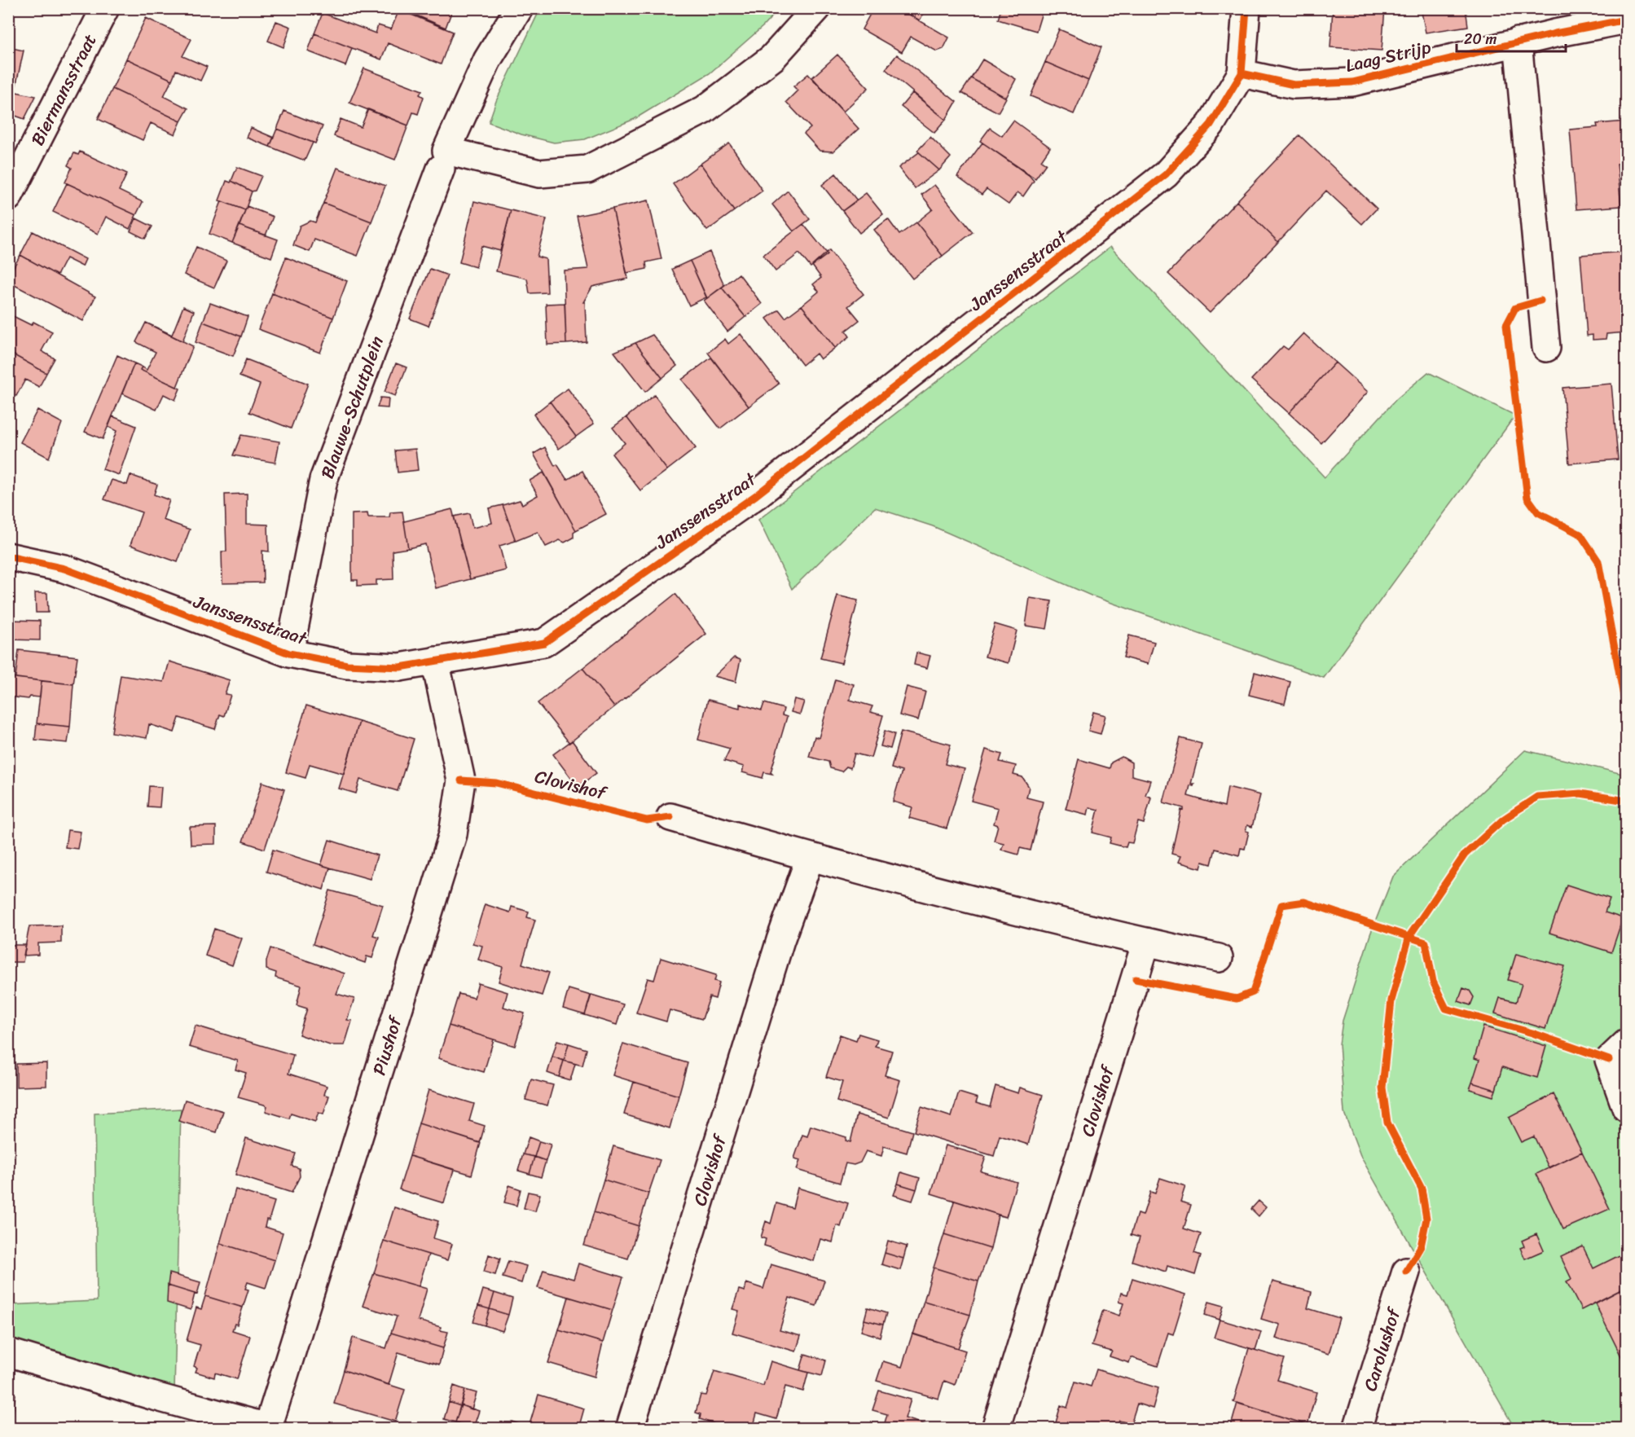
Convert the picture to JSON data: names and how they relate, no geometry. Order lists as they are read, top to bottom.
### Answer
{
  "streets": {
    "street": [
      "Laag Strijp",
      "Biermansstraat",
      "Janssensstraat",
      "Blauwe-Schutplein",
      "Clovishof",
      "Piushof",
      "Carolushof"
    ]
  },
  "crossings": [
    ["Laag Strijp", "Janssensstraat"],
    ["Janssensstraat", "Blauwe-Schutplein"],
    ["Janssensstraat", "Piushof"]
  ],
  "scale_bar": "20 m"
}
